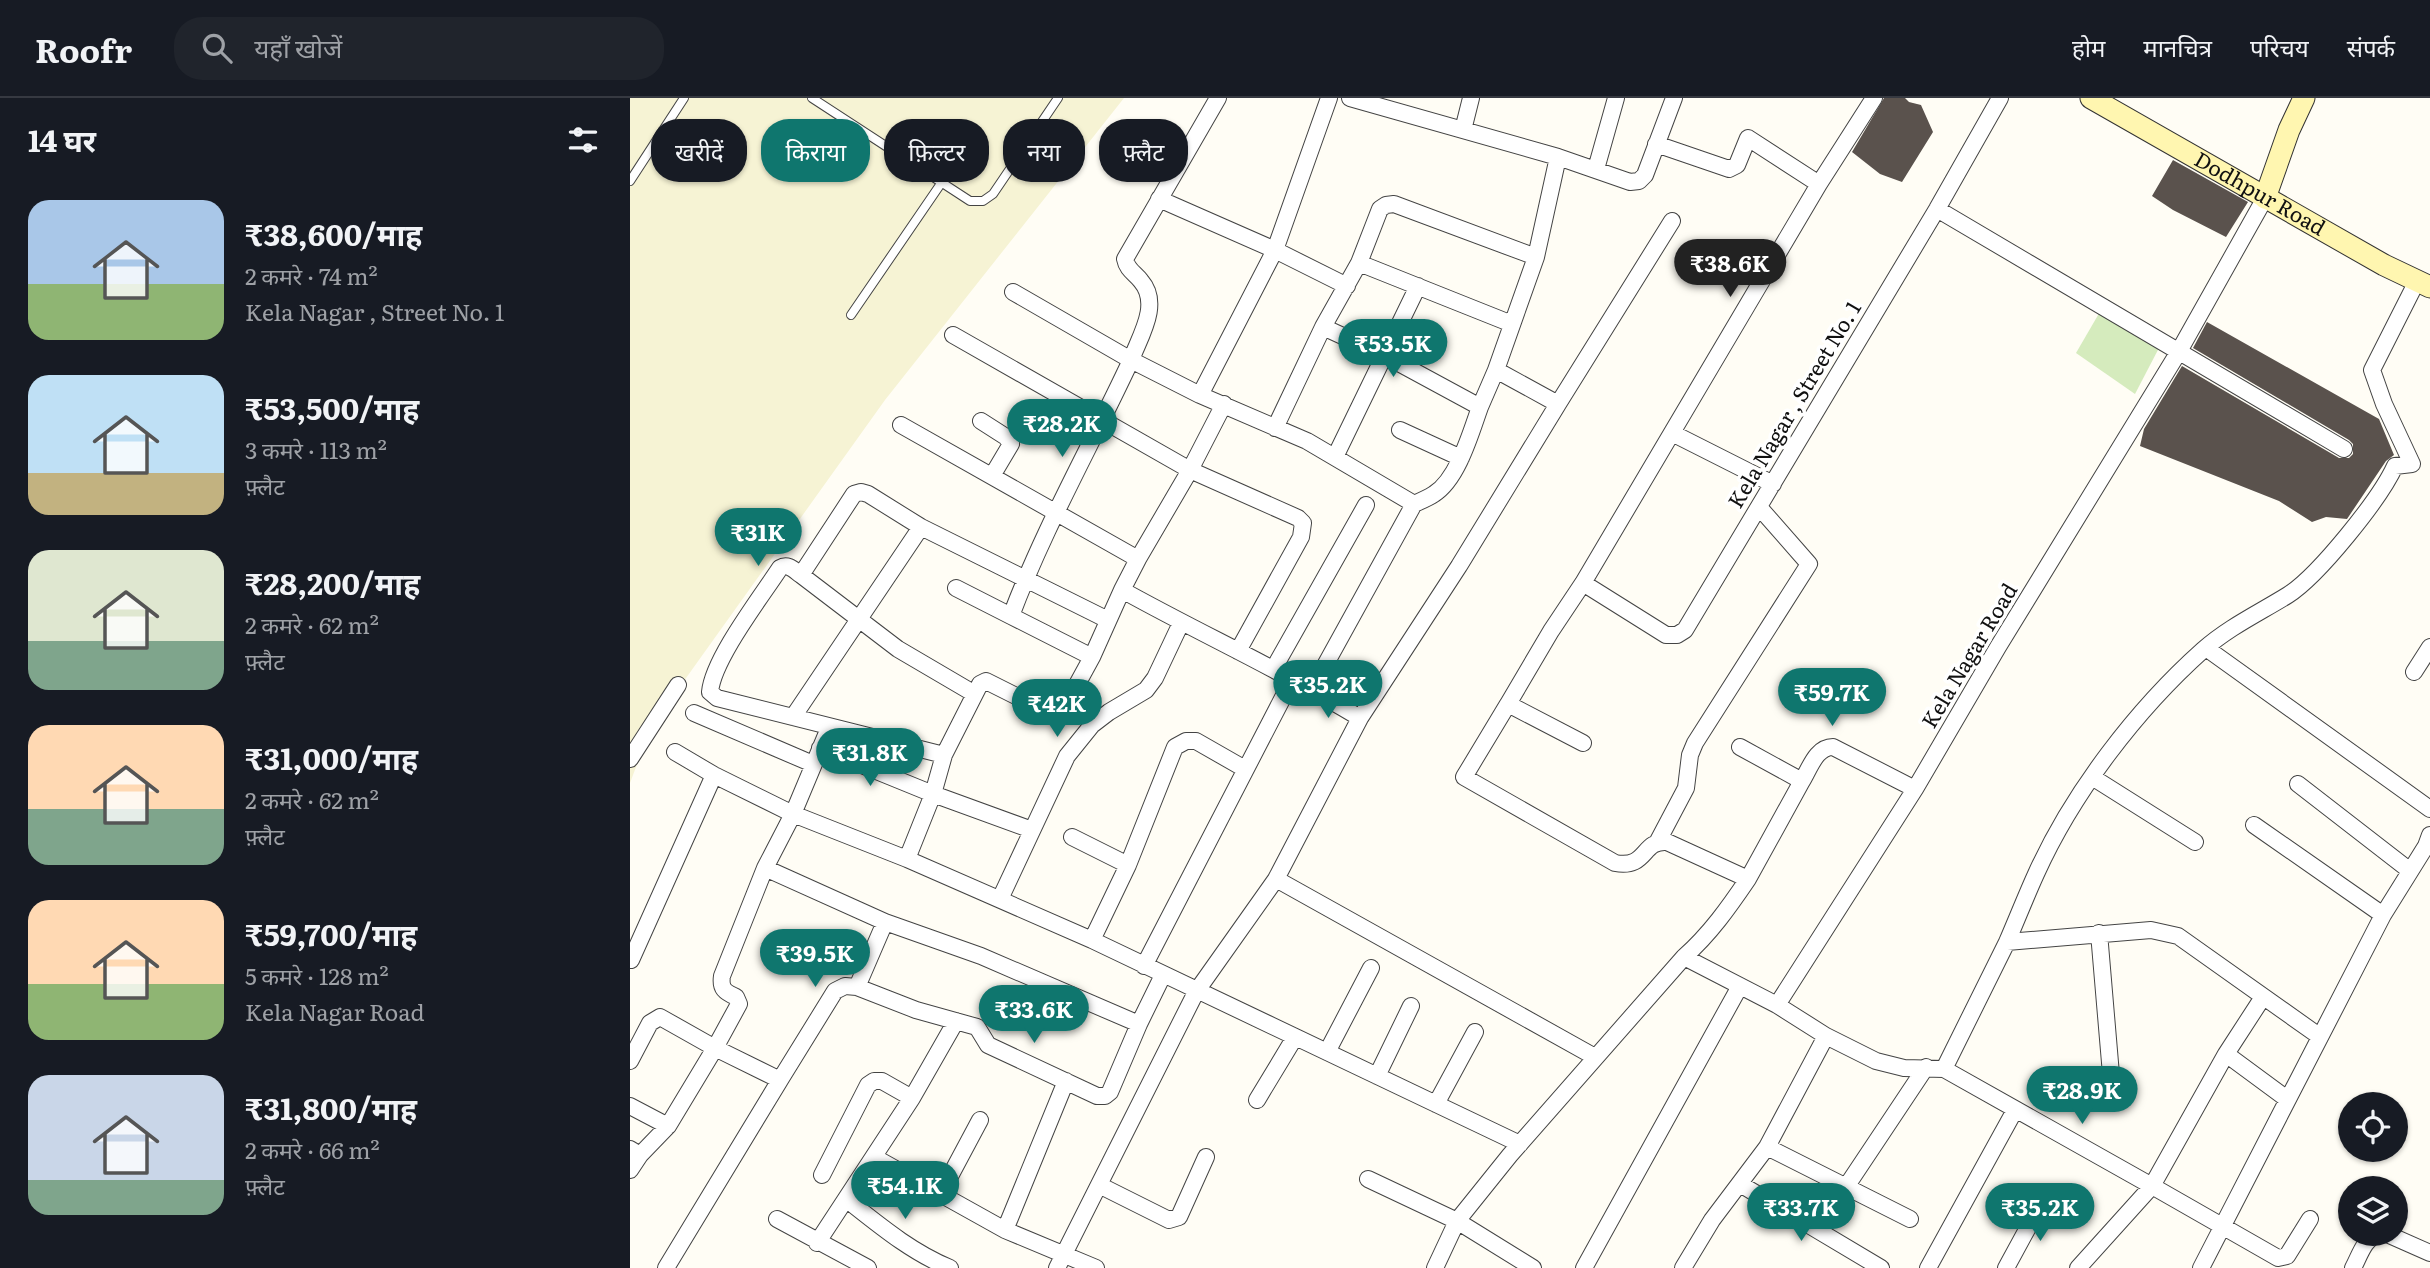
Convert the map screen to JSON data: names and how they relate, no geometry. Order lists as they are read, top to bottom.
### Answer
{
  "streets": {
    "street": ["Dodhpur Road", "Kela Nagar , Street No. 1", "Kela Nagar Road"]
  },
  "crossings": [
    ["Dodhpur Road", "Kela Nagar Road"]
  ],
  "page": {
    "header": "Roofr",
    "search": "यहाँ खोजें",
    "nav": [
      "होम",
      "मानचित्र",
      "परिचय",
      "संपर्क"
    ],
    "heading": "14 घर",
    "chip": [
      "खरीदें",
      "किराया",
      "फ़िल्टर",
      "नया",
      "फ़्लैट"
    ],
    "list": [
      {
        "name": "₹38,600/माह",
        "note": "2 कमरे · 74 m² · Kela Nagar , Street No. 1"
      },
      {
        "name": "₹53,500/माह",
        "note": "3 कमरे · 113 m² · फ़्लैट"
      },
      {
        "name": "₹28,200/माह",
        "note": "2 कमरे · 62 m² · फ़्लैट"
      },
      {
        "name": "₹31,000/माह",
        "note": "2 कमरे · 62 m² · फ़्लैट"
      },
      {
        "name": "₹59,700/माह",
        "note": "5 कमरे · 128 m² · Kela Nagar Road"
      },
      {
        "name": "₹31,800/माह",
        "note": "2 कमरे · 66 m² · फ़्लैट"
      }
    ],
    "price": [
      "₹38.6K",
      "₹53.5K",
      "₹28.2K",
      "₹31K",
      "₹35.2K",
      "₹59.7K",
      "₹42K",
      "₹31.8K",
      "₹39.5K",
      "₹33.6K",
      "₹28.9K",
      "₹54.1K",
      "₹33.7K",
      "₹35.2K"
    ]
  }
}
